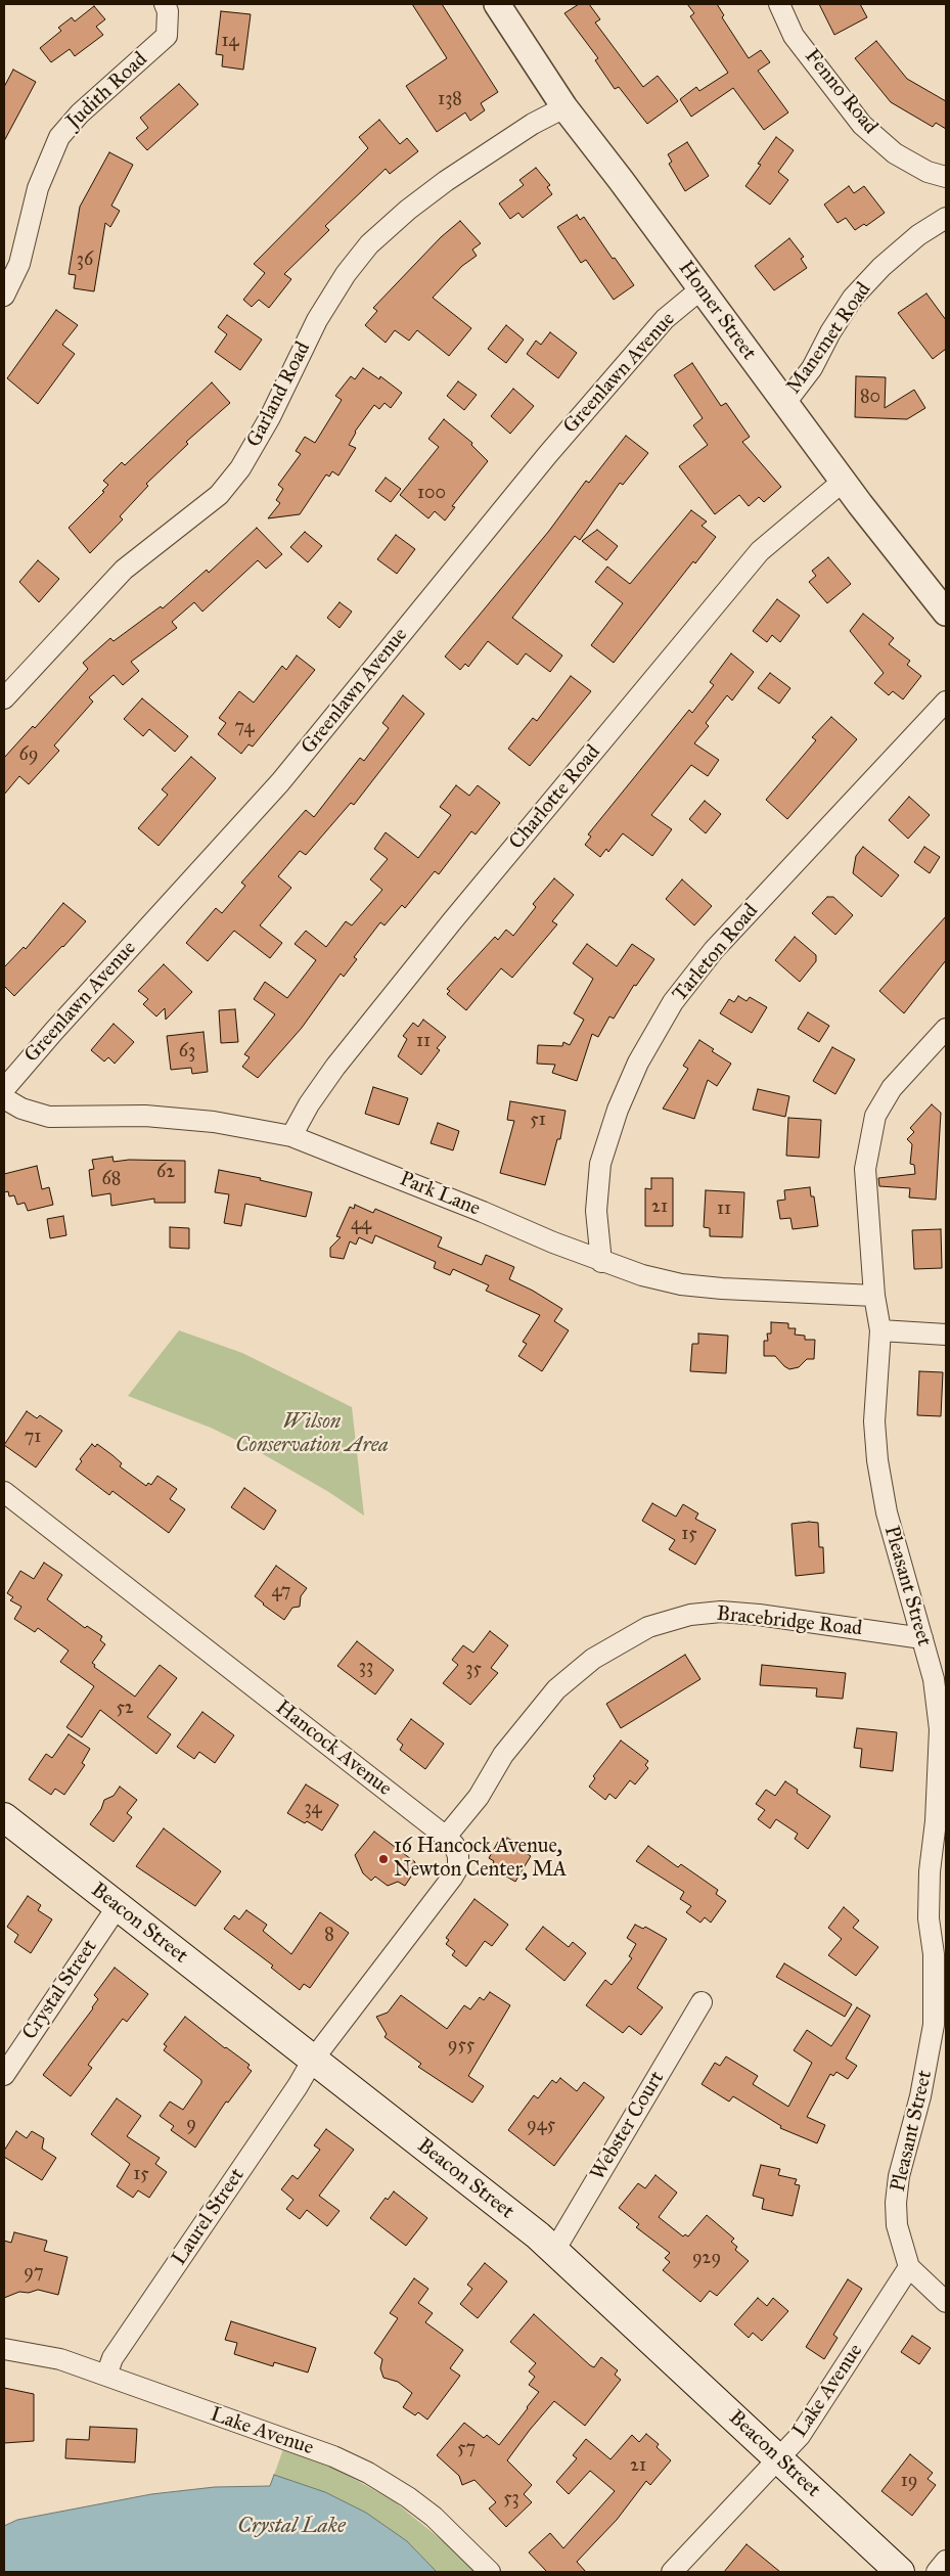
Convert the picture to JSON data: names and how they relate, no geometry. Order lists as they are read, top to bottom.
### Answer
{
  "streets": {
    "main road": ["Beacon Street"],
    "street": [
      "Judith Road",
      "Fenno Road",
      "Homer Street",
      "Manemet Road",
      "Greenlawn Avenue",
      "Garland Road",
      "Charlotte Road",
      "Tarleton Road",
      "Park Lane",
      "Pleasant Street",
      "Bracebridge Road",
      "Hancock Avenue",
      "Crystal Street",
      "Webster Court",
      "Laurel Street",
      "Lake Avenue"
    ]
  },
  "crossings": [
    ["Homer Street", "Manemet Road"],
    ["Homer Street", "Greenlawn Avenue"],
    ["Homer Street", "Garland Road"],
    ["Homer Street", "Charlotte Road"],
    ["Charlotte Road", "Park Lane"],
    ["Tarleton Road", "Park Lane"],
    ["Park Lane", "Pleasant Street"],
    ["Pleasant Street", "Bracebridge Road"],
    ["Pleasant Street", "Lake Avenue"],
    ["Bracebridge Road", "Hancock Avenue"],
    ["Hancock Avenue", "Beacon Street"],
    ["Hancock Avenue", "Laurel Street"],
    ["Beacon Street", "Crystal Street"],
    ["Beacon Street", "Webster Court"],
    ["Beacon Street", "Laurel Street"],
    ["Beacon Street", "Lake Avenue"],
    ["Laurel Street", "Lake Avenue"]
  ],
  "water": ["Crystal Lake"],
  "parks": ["Wilson Conservation Area"],
  "places": ["16 Hancock Avenue, Newton Center, MA"],
  "house_numbers": [
    "14",
    "138",
    "36",
    "80",
    "100",
    "74",
    "69",
    "11",
    "63",
    "51",
    "62",
    "68",
    "21",
    "11",
    "44",
    "71",
    "15",
    "47",
    "33",
    "35",
    "52",
    "34",
    "8",
    "955",
    "9",
    "945",
    "15",
    "929",
    "97",
    "57",
    "21",
    "19",
    "53"
  ]
}
